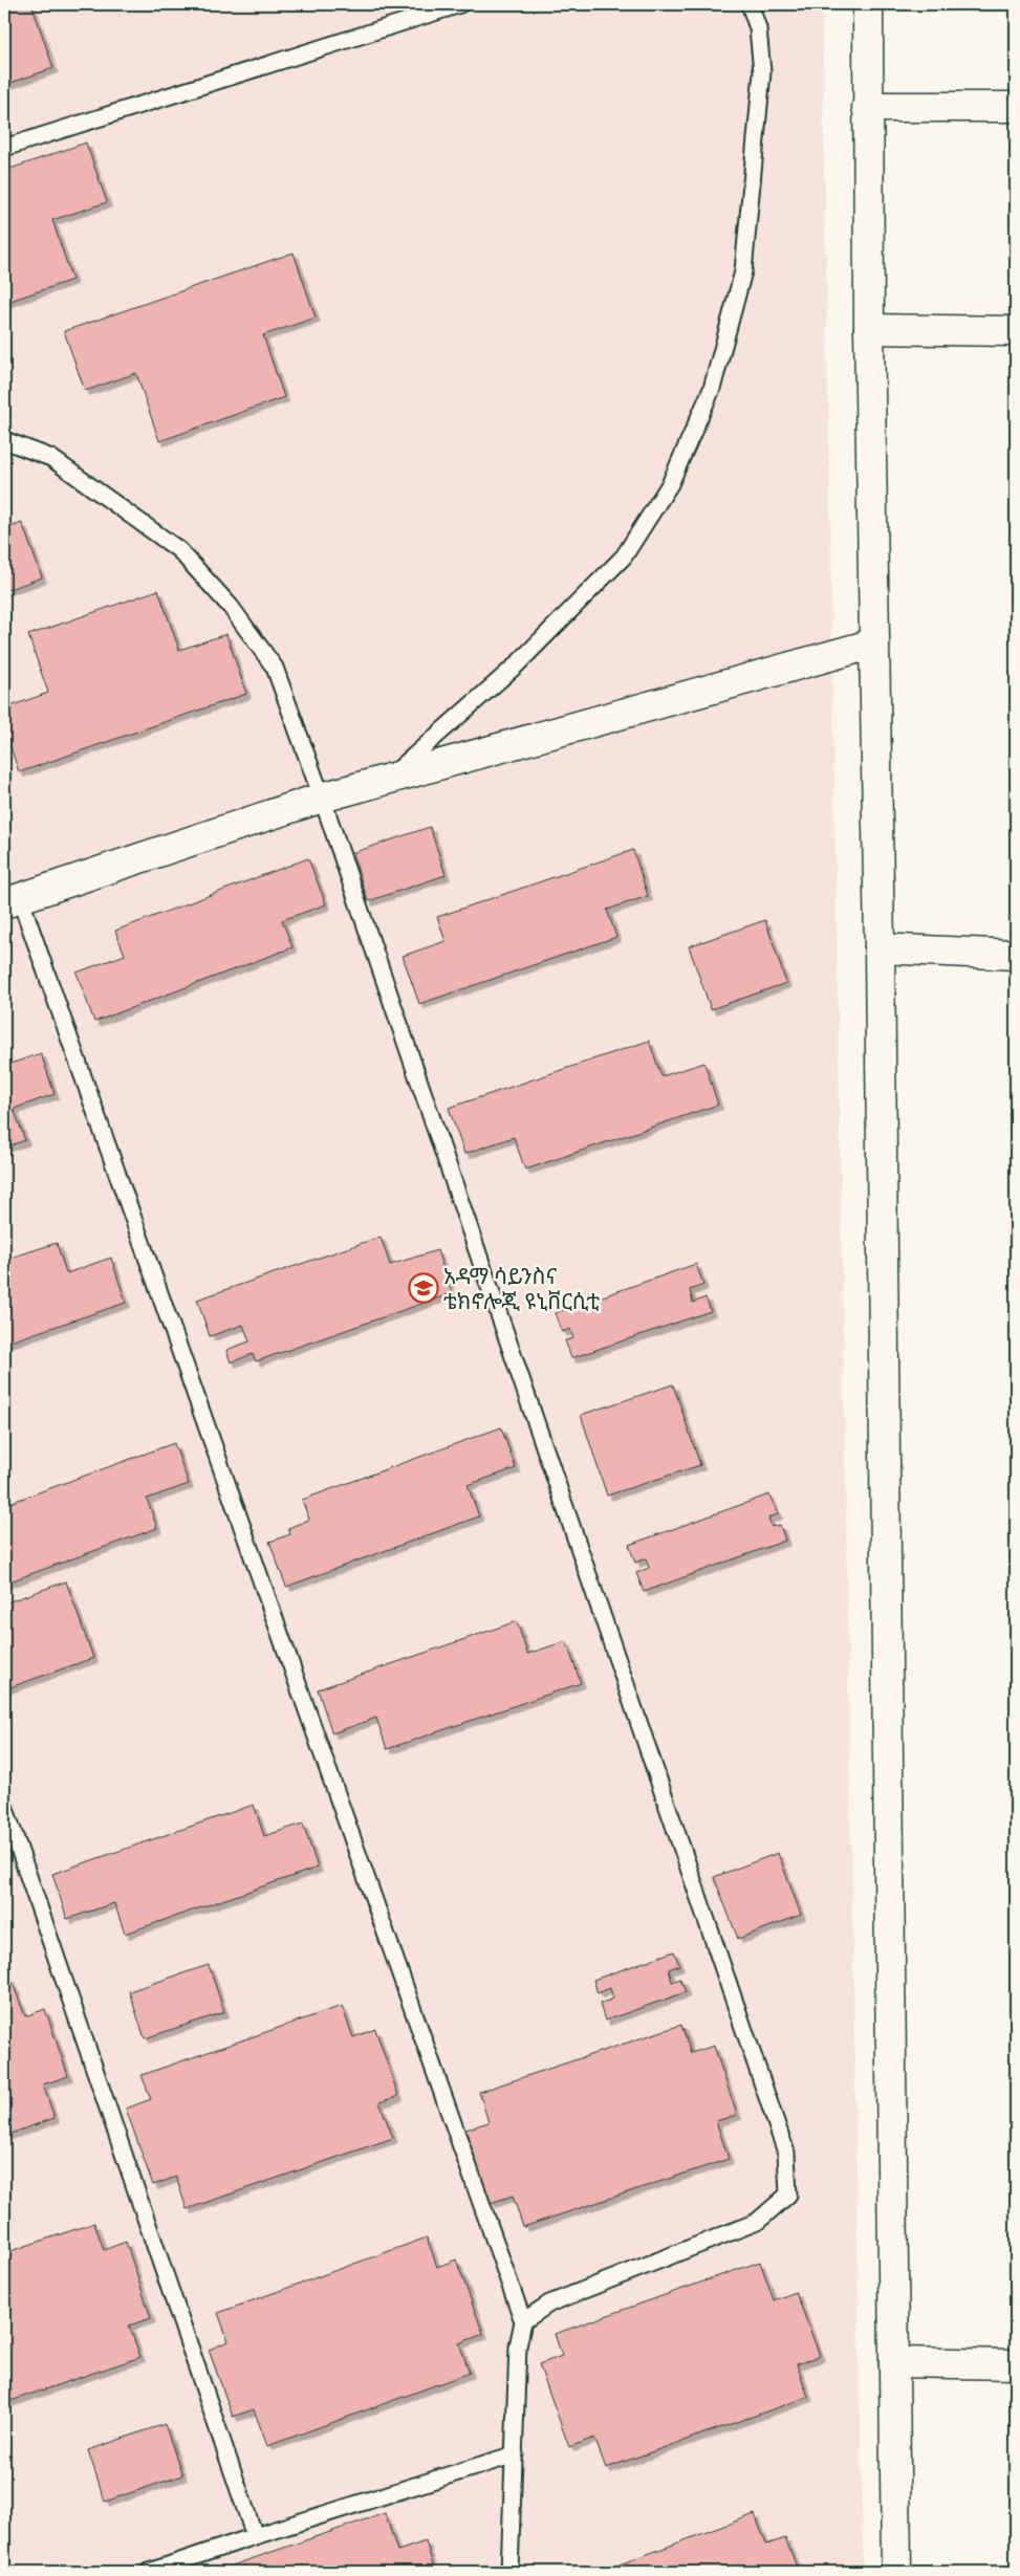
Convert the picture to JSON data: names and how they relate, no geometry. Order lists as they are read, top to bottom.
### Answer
{
  "places": {
    "school or university": ["አዳማ ሳይንስና ቴክኖሎጂ ዩኒቨርሲቲ"]
  }
}
